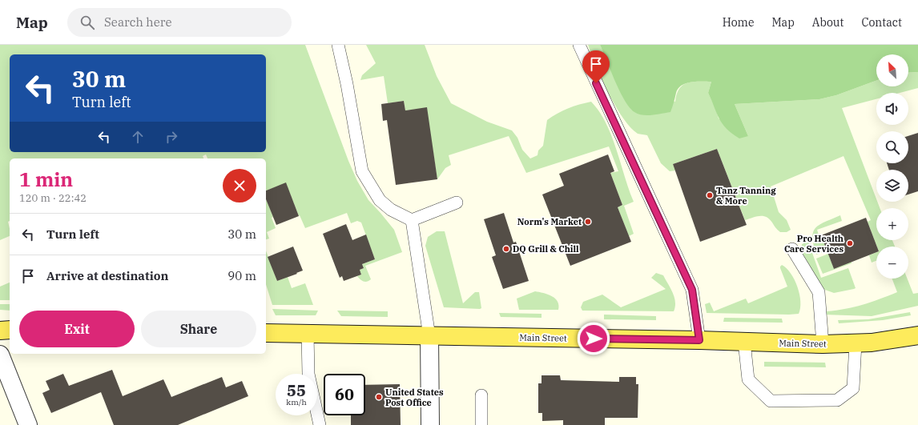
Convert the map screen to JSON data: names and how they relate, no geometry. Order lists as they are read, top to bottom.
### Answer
{
  "streets": {
    "main road": ["Main Street"]
  },
  "places": [
    "Tanz Tanning & More",
    "Norm's Market",
    "Pro Health Care Services",
    "DQ Grill & Chill",
    "United States Post Office"
  ],
  "north": "top left",
  "page": {
    "header": "Map",
    "search": "Search here",
    "nav": [
      "Home",
      "Map",
      "About",
      "Contact"
    ],
    "map_buttons": ["+", "−"],
    "turn": ["30 m", "Turn left"],
    "heading": ["1 min", "120 m · 22:42"],
    "list": [
      {
        "name": "Turn left",
        "value": "30 m"
      },
      {
        "name": "Arrive at destination",
        "value": "90 m"
      }
    ],
    "buttons": ["Exit", "Share"],
    "speed": "55 km/h",
    "limit": "60"
  }
}
